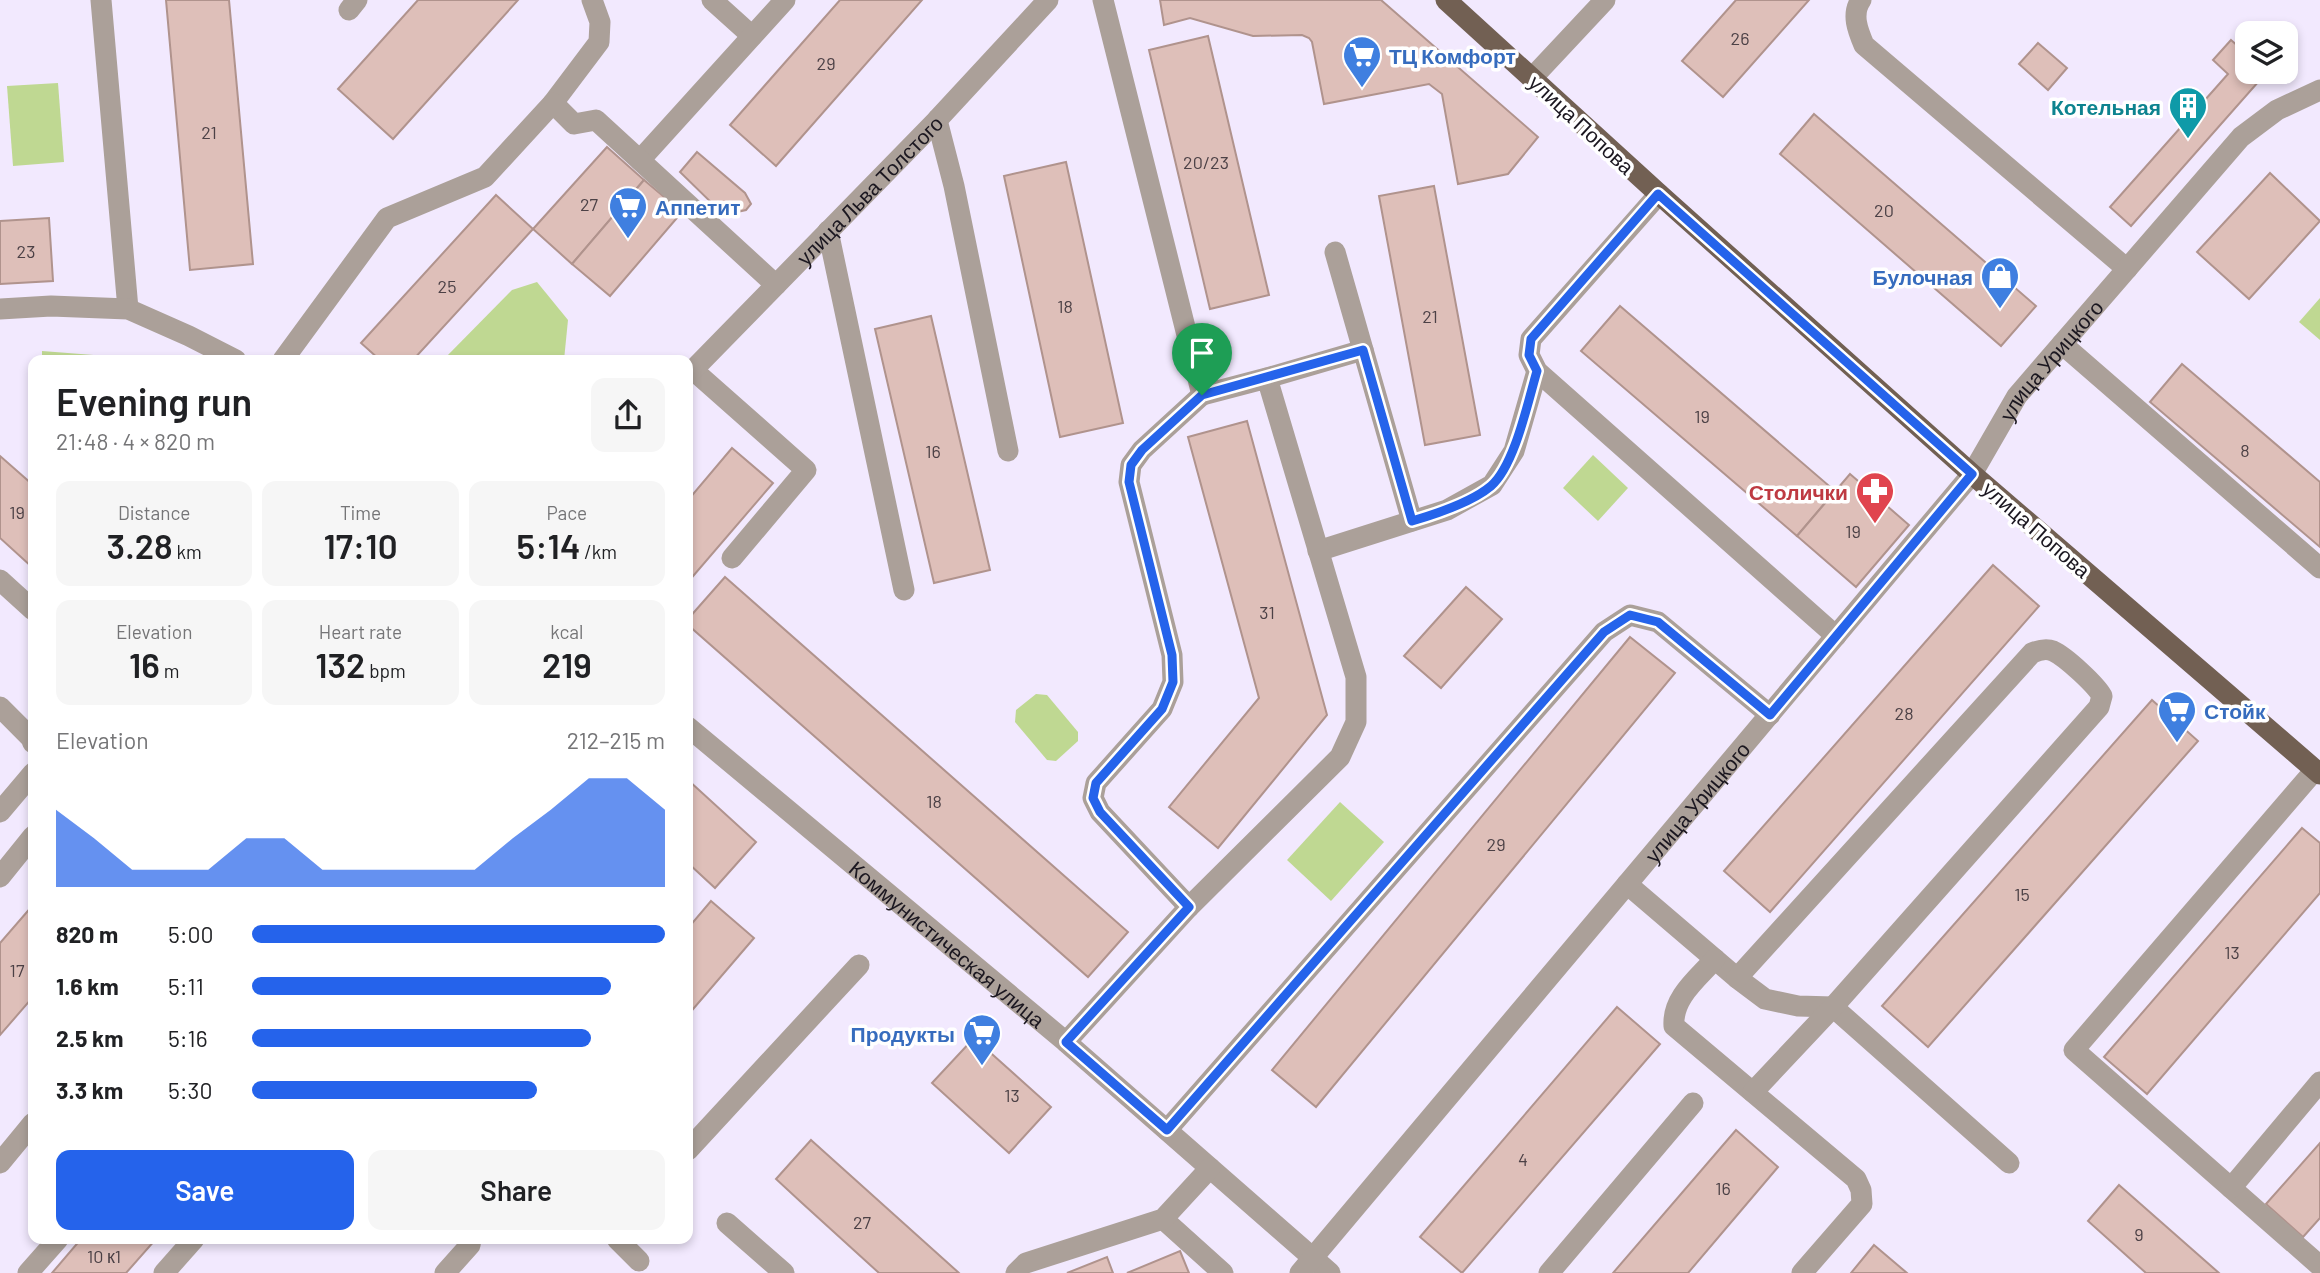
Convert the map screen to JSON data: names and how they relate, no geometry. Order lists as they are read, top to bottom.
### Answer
{
  "streets": {
    "main road": ["улица Попова"],
    "street": ["улица Льва Толстого", "улица Урицкого", "Коммунистическая улица"]
  },
  "crossings": [
    ["улица Попова", "улица Урицкого"],
    ["улица Урицкого", "Коммунистическая улица"]
  ],
  "places": {
    "supermarket": [
      "ТЦ Комфорт",
      "Аппетит",
      "Стойк",
      "Продукты"
    ],
    "building": ["Котельная"],
    "shop": ["Булочная"],
    "pharmacy": ["Столички"]
  },
  "house_numbers": [
    "26",
    "29",
    "21",
    "20/23",
    "27",
    "20",
    "23",
    "25",
    "18",
    "21",
    "19",
    "8",
    "16",
    "19",
    "19",
    "31",
    "28",
    "18",
    "29",
    "15",
    "13",
    "17",
    "13",
    "4",
    "16",
    "27",
    "9",
    "10 к1"
  ],
  "page": {
    "heading": ["Evening run", "21:48 · 4 × 820 m"],
    "stats": [
      ["Distance", "3.28 km"],
      ["Time", "17:10"],
      ["Pace", "5:14 /km"],
      ["Elevation", "16 m"],
      ["Heart rate", "132 bpm"],
      ["kcal", "219"]
    ],
    "chart": ["Elevation", "212–215 m"],
    "list": [
      {
        "name": "820 m",
        "note": "5:00"
      },
      {
        "name": "1.6 km",
        "note": "5:11"
      },
      {
        "name": "2.5 km",
        "note": "5:16"
      },
      {
        "name": "3.3 km",
        "note": "5:30"
      }
    ],
    "buttons": ["Save", "Share"]
  }
}
